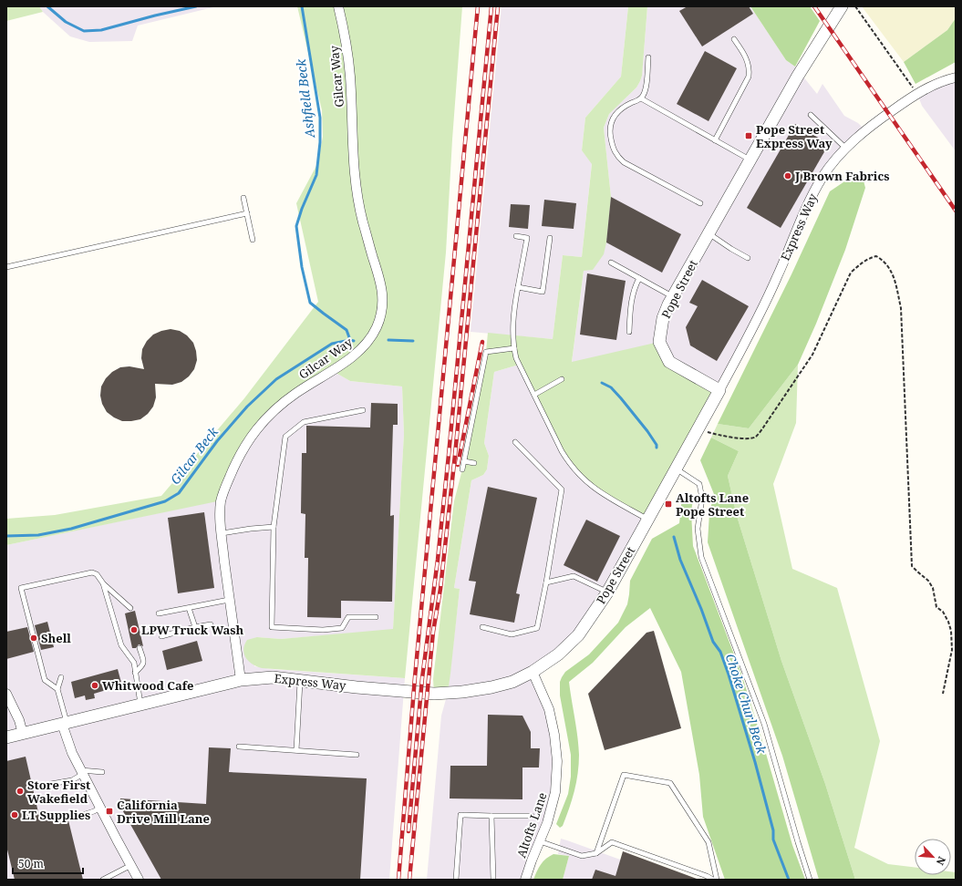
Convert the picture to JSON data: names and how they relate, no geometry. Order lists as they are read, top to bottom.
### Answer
{
  "streets": {
    "street": [
      "Gilcar Way",
      "Express Way",
      "Pope Street",
      "Altofts Lane"
    ]
  },
  "crossings": [
    ["Gilcar Way", "Express Way"],
    ["Express Way", "Pope Street"],
    ["Express Way", "Altofts Lane"],
    ["Pope Street", "Altofts Lane"]
  ],
  "water": ["Ashfield Beck", "Gilcar Beck", "Choke Churl Beck"],
  "places": {
    "transit": ["Pope Street Express Way", "Altofts Lane Pope Street", "California Drive Mill Lane"],
    "other": [
      "J Brown Fabrics",
      "LPW Truck Wash",
      "Shell",
      "Whitwood Cafe",
      "Store First Wakefield",
      "LT Supplies"
    ]
  },
  "scale_bar": "50 m",
  "north": "bottom right"
}
